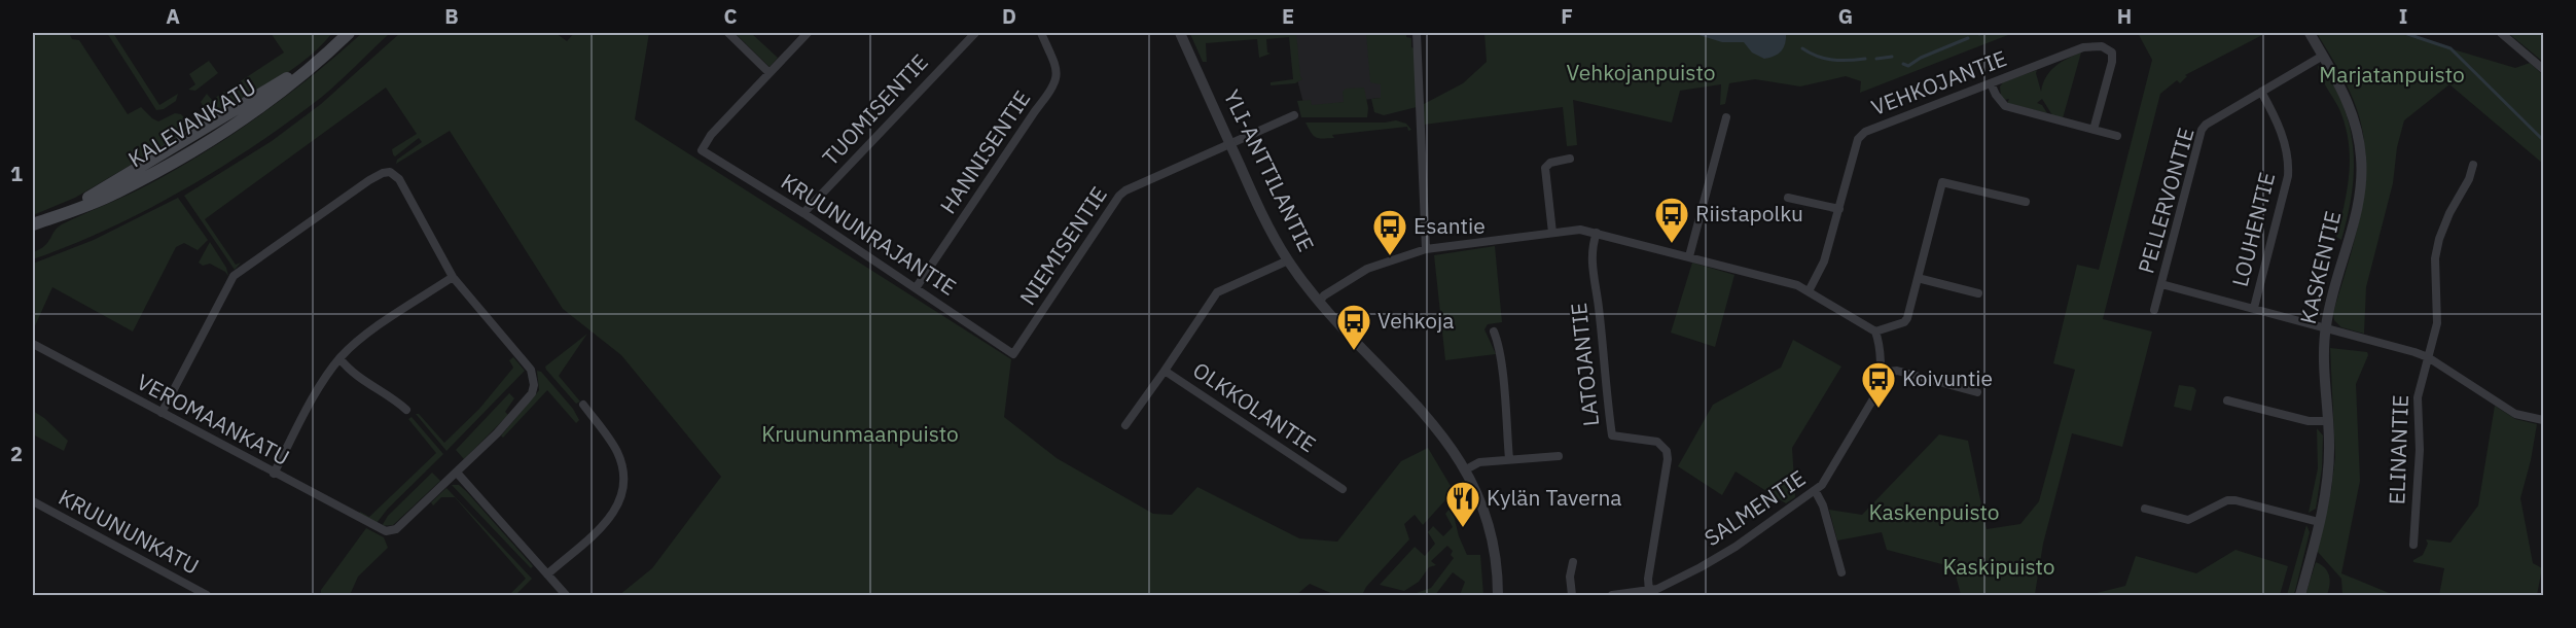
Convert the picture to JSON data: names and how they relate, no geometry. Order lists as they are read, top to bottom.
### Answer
{
  "streets": {
    "main road": ["KALEVANKATU"],
    "street": [
      "VEHKOJANTIE",
      "TUOMISENTIE",
      "HANNISENTIE",
      "YLI-ANTTILANTIE",
      "PELLERVONTIE",
      "LOUHENTIE",
      "KRUUNUNRAJANTIE",
      "NIEMISENTIE",
      "KASKENTIE",
      "LATOJANTIE",
      "OLKKOLANTIE",
      "VEROMAANKATU",
      "ELINANTIE",
      "SALMENTIE",
      "KRUUNUNKATU"
    ]
  },
  "crossings": [
    ["TUOMISENTIE", "KRUUNUNRAJANTIE"],
    ["HANNISENTIE", "KRUUNUNRAJANTIE"],
    ["YLI-ANTTILANTIE", "NIEMISENTIE"],
    ["YLI-ANTTILANTIE", "OLKKOLANTIE"],
    ["PELLERVONTIE", "LOUHENTIE"],
    ["PELLERVONTIE", "KASKENTIE"],
    ["KRUUNUNRAJANTIE", "NIEMISENTIE"],
    ["LATOJANTIE", "SALMENTIE"]
  ],
  "parks": [
    "Vehkojanpuisto",
    "Marjatanpuisto",
    "Kruununmaanpuisto",
    "Kaskenpuisto",
    "Kaskipuisto"
  ],
  "places": {
    "bus stop": [
      "Riistapolku",
      "Esantie",
      "Vehkoja",
      "Koivuntie"
    ],
    "restaurant": ["Kylän Taverna"]
  },
  "grid": {
    "columns": [
      "A",
      "B",
      "C",
      "D",
      "E",
      "F",
      "G",
      "H",
      "I"
    ],
    "rows": ["1", "2"]
  }
}
